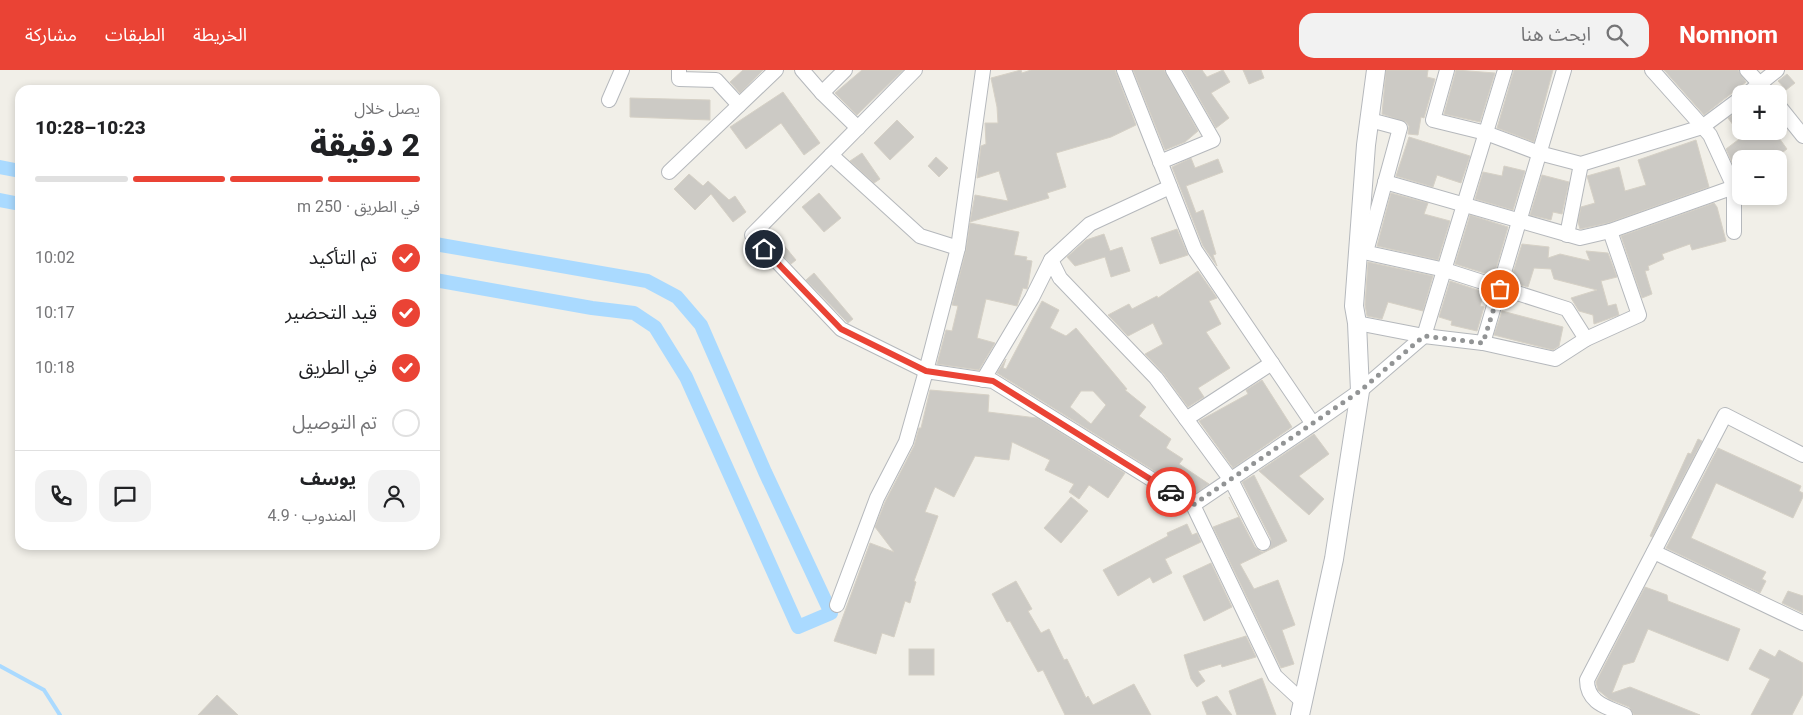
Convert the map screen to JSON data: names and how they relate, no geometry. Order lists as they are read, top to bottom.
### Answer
{
  "page": {
    "header": "Nomnom",
    "search": "ابحث هنا",
    "nav": ["الخريطة", "الطبقات", "مشاركة"],
    "map_buttons": ["+", "−"],
    "heading": ["2 دقيقة", "يصل خلال", "10:23–10:28"],
    "panel": ["يوسف", "المندوب · 4.9"],
    "bar": "في الطريق · 250 m",
    "list": [
      ["تم التأكيد", "10:02"],
      ["قيد التحضير", "10:17"],
      ["في الطريق", "10:18"],
      "تم التوصيل"
    ]
  }
}
